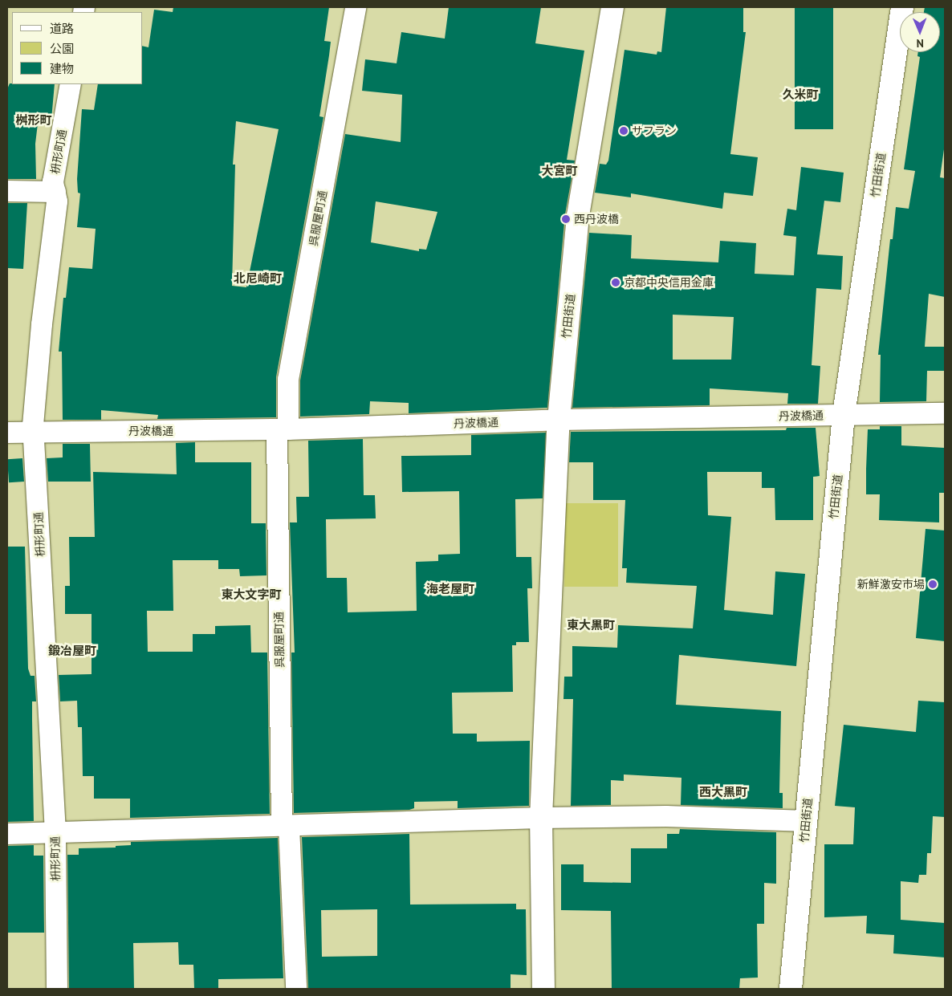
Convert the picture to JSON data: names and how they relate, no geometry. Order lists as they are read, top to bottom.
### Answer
{
  "streets": {
    "main road": ["竹田街道"],
    "street": ["枡形町通", "呉服屋町通", "丹波橋通"]
  },
  "crossings": [
    ["枡形町通", "丹波橋通"],
    ["竹田街道", "丹波橋通"],
    ["呉服屋町通", "丹波橋通"]
  ],
  "districts": [
    "久米町",
    "桝形町",
    "大宮町",
    "北尼崎町",
    "海老屋町",
    "東大文字町",
    "東大黒町",
    "鍛冶屋町",
    "西大黒町"
  ],
  "places": [
    "サフラン",
    "西丹波橋",
    "京都中央信用金庫",
    "新鮮激安市場"
  ],
  "legend": ["道路", "公園", "建物"],
  "north": "bottom"
}
